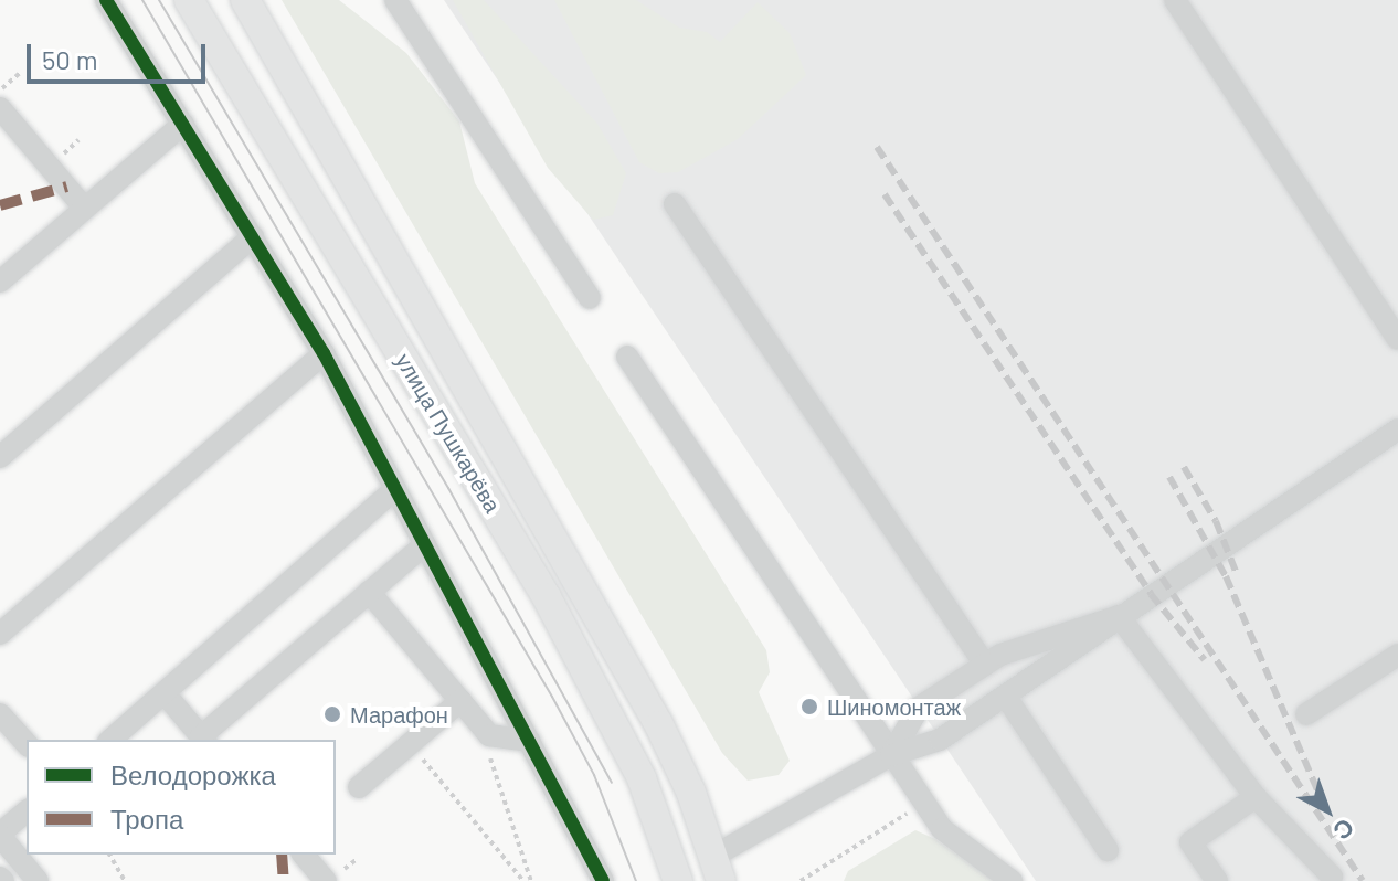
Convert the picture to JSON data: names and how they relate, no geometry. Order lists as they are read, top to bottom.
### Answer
{
  "streets": {
    "main road": ["улица Пушкарёва"]
  },
  "places": ["Шиномонтаж", "Марафон"],
  "legend": ["Велодорожка", "Тропа"],
  "scale_bar": "50 m",
  "north": "bottom right"
}
